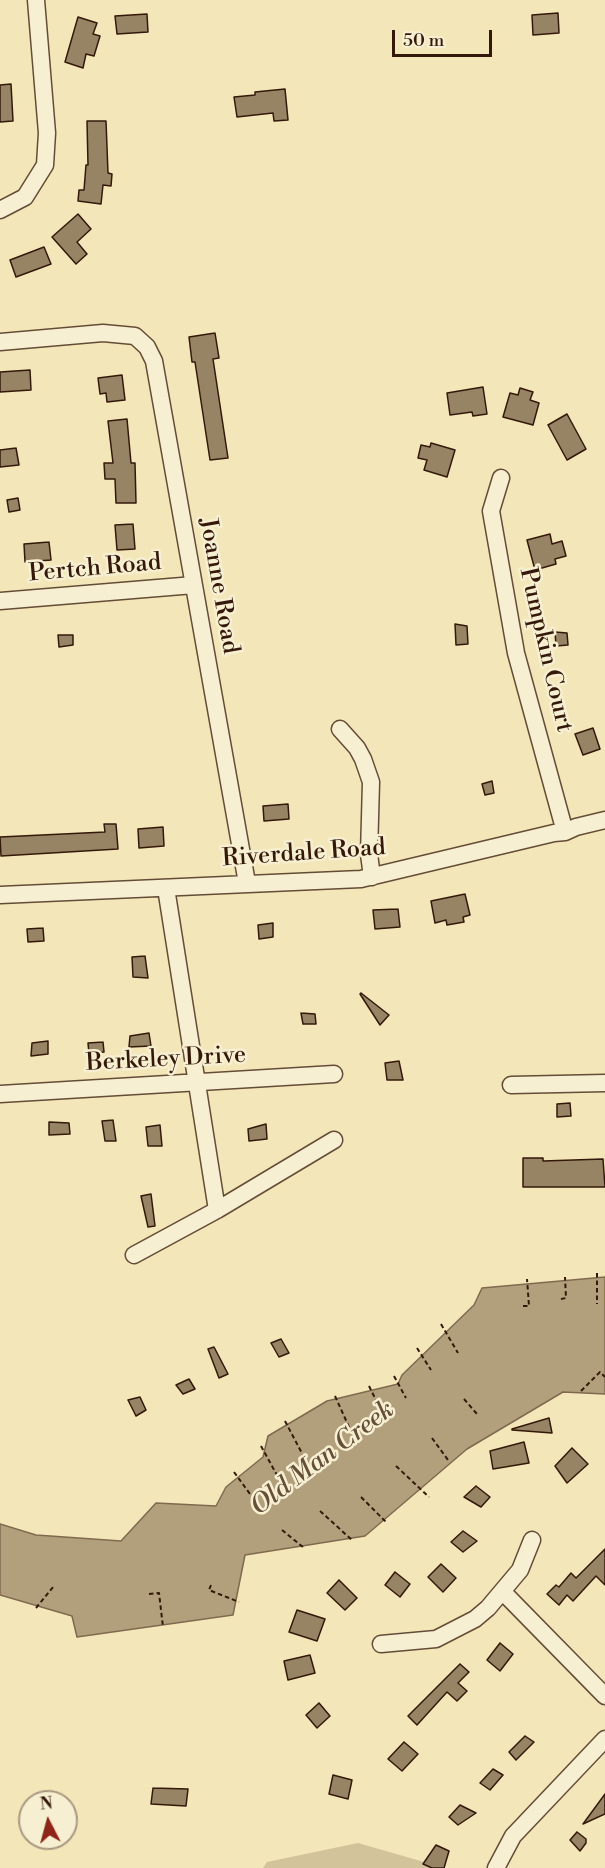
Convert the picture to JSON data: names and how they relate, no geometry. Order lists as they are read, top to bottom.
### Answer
{
  "streets": {
    "street": [
      "Pertch Road",
      "Joanne Road",
      "Pumpkin Court",
      "Riverdale Road",
      "Berkeley Drive"
    ]
  },
  "crossings": [
    ["Pertch Road", "Joanne Road"],
    ["Joanne Road", "Riverdale Road"],
    ["Pumpkin Court", "Riverdale Road"]
  ],
  "water": ["Old Man Creek"],
  "scale_bar": "50 m",
  "north": "top"
}
